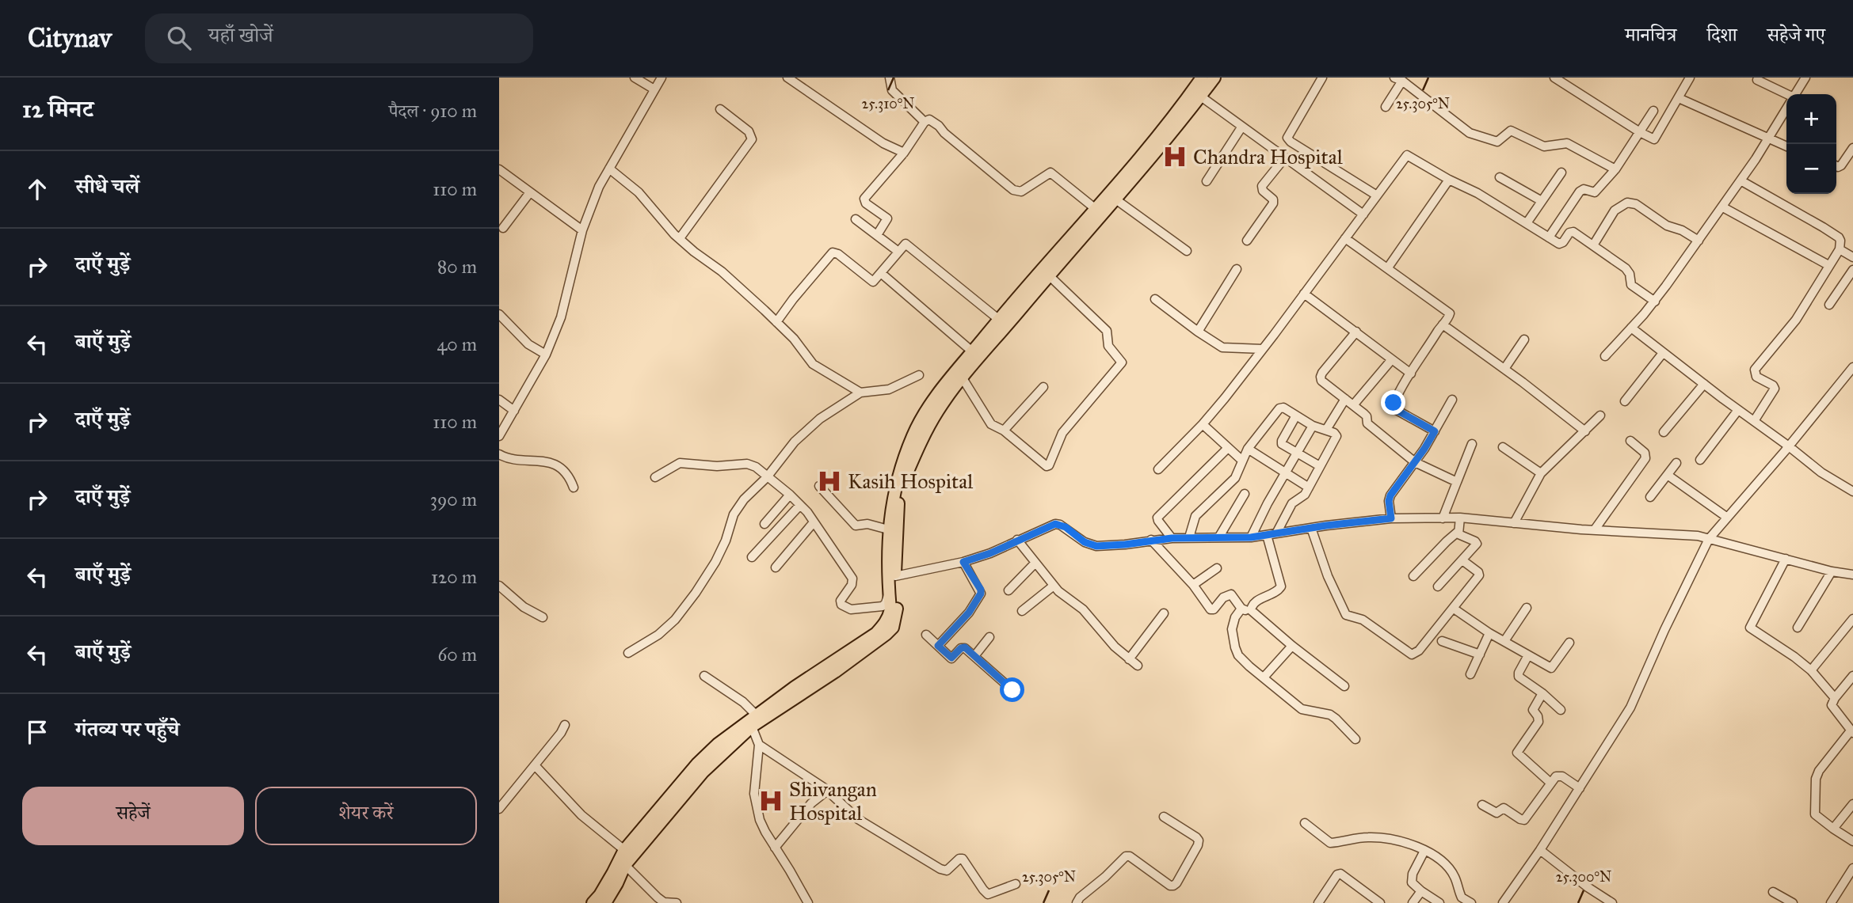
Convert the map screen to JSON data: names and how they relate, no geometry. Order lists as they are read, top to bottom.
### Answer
{
  "places": {
    "hospital": ["Chandra Hospital", "Kasih Hospital", "Shivangan Hospital"]
  },
  "page": {
    "header": "Citynav",
    "search": "यहाँ खोजें",
    "nav": ["मानचित्र", "दिशा", "सहेजे गए"],
    "heading": ["12 मिनट", "पैदल · 910 m"],
    "map_buttons": ["+", "−"],
    "list": [
      ["सीधे चलें", "110 m"],
      ["दाएँ मुड़ें", "80 m"],
      ["बाएँ मुड़ें", "40 m"],
      ["दाएँ मुड़ें", "110 m"],
      ["दाएँ मुड़ें", "390 m"],
      ["बाएँ मुड़ें", "120 m"],
      ["बाएँ मुड़ें", "60 m"],
      "गंतव्य पर पहुँचे"
    ],
    "buttons": ["सहेजें", "शेयर करें"]
  },
  "coordinates": ["25.310°N", "25.305°N", "25.300°N"]
}
